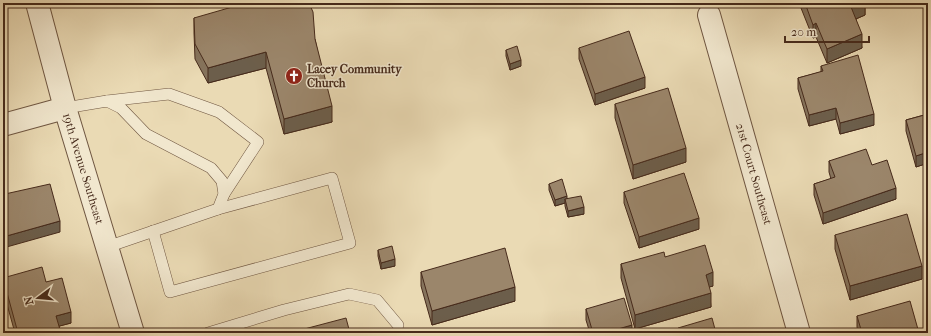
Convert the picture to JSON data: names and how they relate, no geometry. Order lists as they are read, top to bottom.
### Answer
{
  "streets": {
    "street": ["19th Avenue Southeast", "21st Court Southeast"]
  },
  "places": {
    "church": ["Lacey Community Church"]
  },
  "scale_bar": "20 m",
  "north": "left"
}
